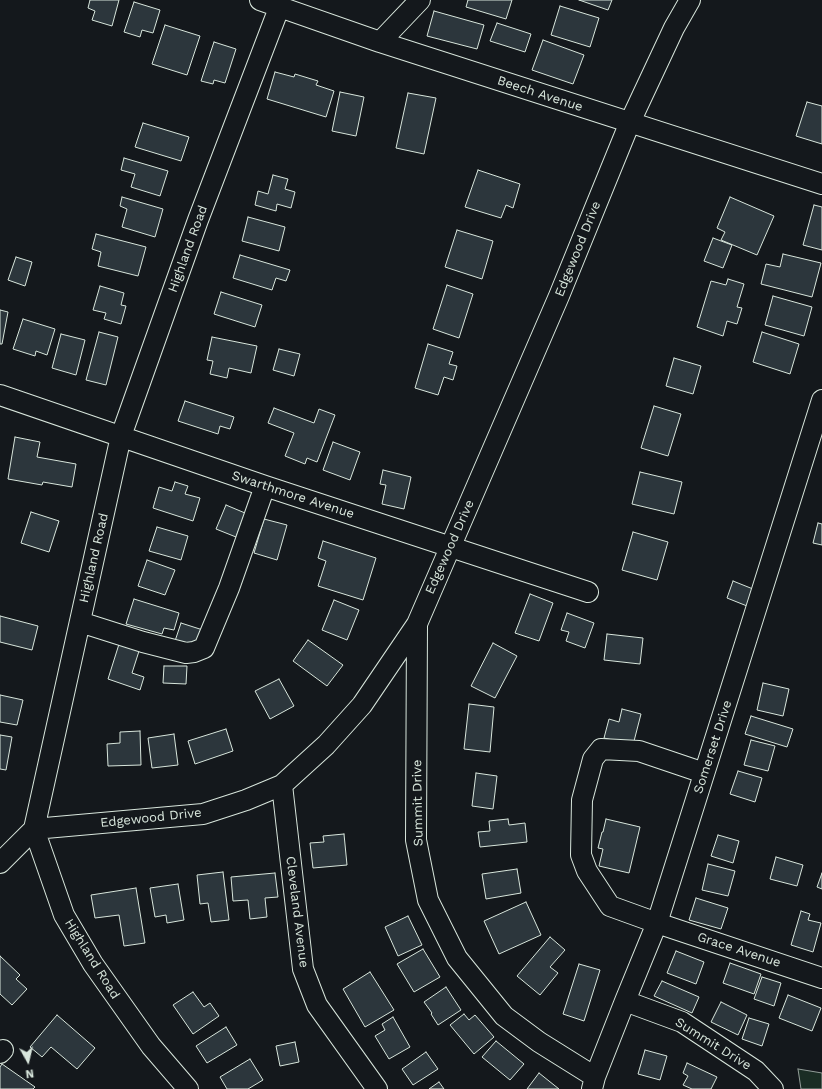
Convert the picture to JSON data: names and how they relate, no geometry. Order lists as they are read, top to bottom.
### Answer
{
  "streets": {
    "street": [
      "Beech Avenue",
      "Highland Road",
      "Edgewood Drive",
      "Swarthmore Avenue",
      "Somerset Drive",
      "Summit Drive",
      "Cleveland Avenue",
      "Grace Avenue"
    ]
  },
  "crossings": [
    ["Beech Avenue", "Highland Road"],
    ["Beech Avenue", "Edgewood Drive"],
    ["Highland Road", "Edgewood Drive"],
    ["Highland Road", "Swarthmore Avenue"],
    ["Edgewood Drive", "Swarthmore Avenue"],
    ["Edgewood Drive", "Summit Drive"],
    ["Edgewood Drive", "Cleveland Avenue"],
    ["Somerset Drive", "Summit Drive"],
    ["Somerset Drive", "Grace Avenue"]
  ],
  "north": "bottom"
}
